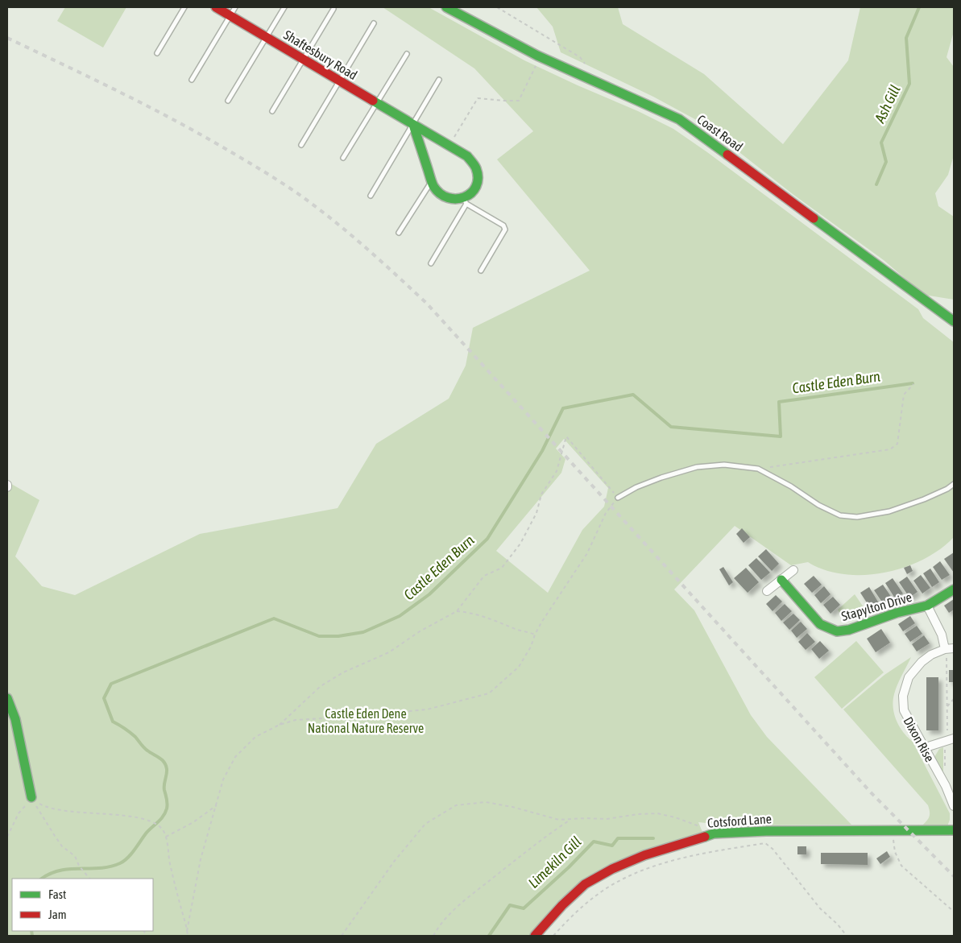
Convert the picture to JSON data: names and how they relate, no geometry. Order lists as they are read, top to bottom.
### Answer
{
  "streets": {
    "street": [
      "Shaftesbury Road",
      "Coast Road",
      "Stapylton Drive",
      "Dixon Rise",
      "Cotsford Lane"
    ]
  },
  "crossings": [
    ["Stapylton Drive", "Dixon Rise"]
  ],
  "water": ["Ash Gill", "Castle Eden Burn", "Limekiln Gill"],
  "parks": ["Castle Eden Dene National Nature Reserve"],
  "legend": ["Fast", "Jam"]
}
